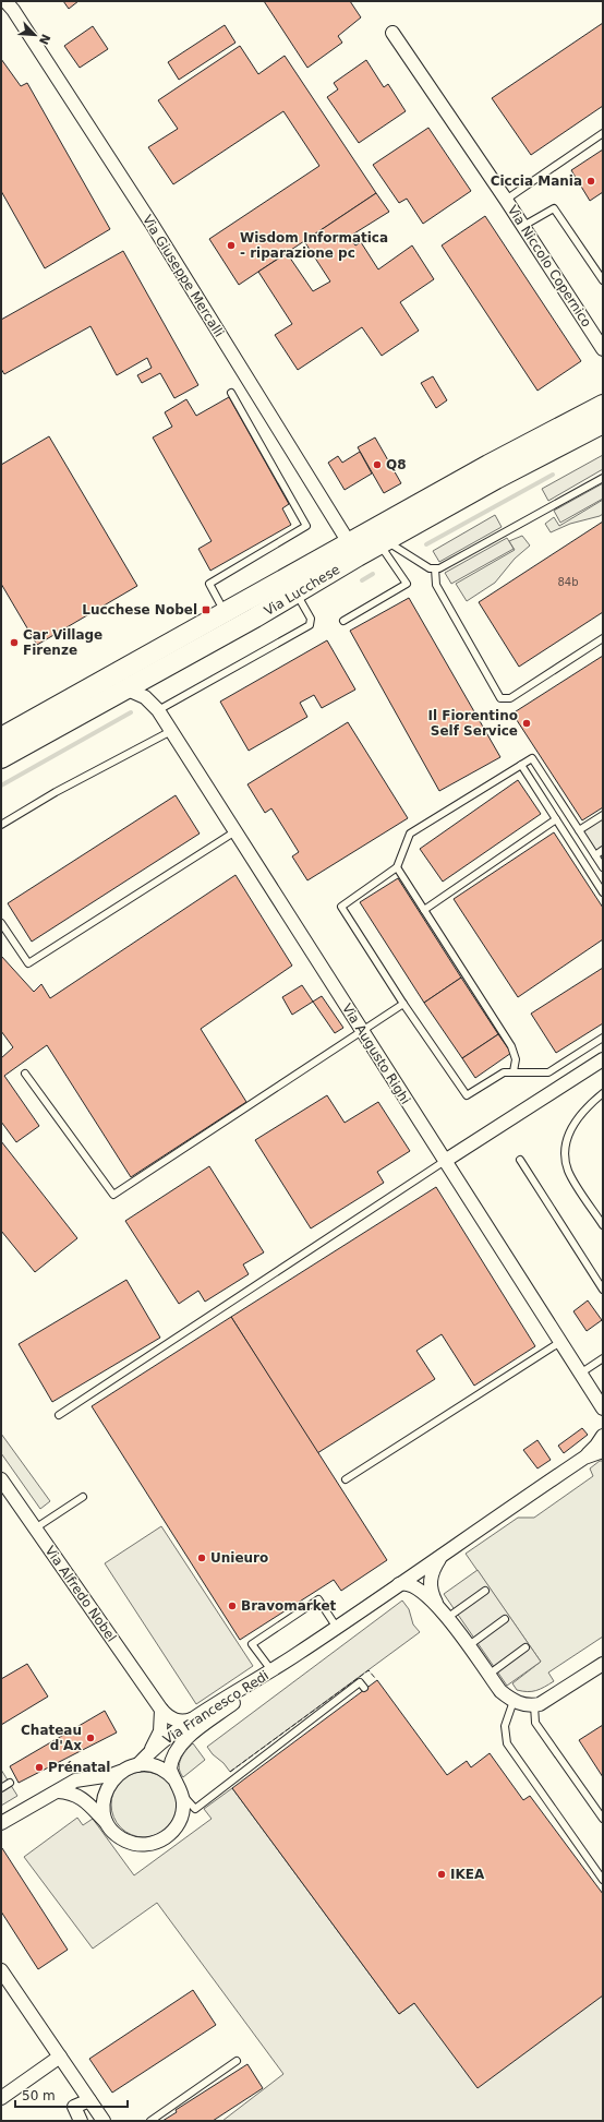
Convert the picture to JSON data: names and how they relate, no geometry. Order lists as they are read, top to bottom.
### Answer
{
  "streets": {
    "main road": ["Via Lucchese"],
    "street": [
      "Via Niccolo Copernico",
      "Via Giuseppe Mercalli",
      "Via Augusto Righi",
      "Via Alfredo Nobel",
      "Via Francesco Redi"
    ]
  },
  "crossings": [
    ["Via Giuseppe Mercalli", "Via Lucchese"],
    ["Via Lucchese", "Via Augusto Righi"],
    ["Via Alfredo Nobel", "Via Francesco Redi"]
  ],
  "places": {
    "other": [
      "Ciccia Mania",
      "Wisdom Informatica - riparazione pc",
      "Q8",
      "Car Village Firenze",
      "Il Fiorentino Self Service",
      "Unieuro",
      "Bravomarket",
      "Chateau d'Ax",
      "Prénatal",
      "IKEA"
    ],
    "transit": ["Lucchese Nobel"]
  },
  "house_numbers": ["84b"],
  "scale_bar": "50 m",
  "north": "bottom right"
}
